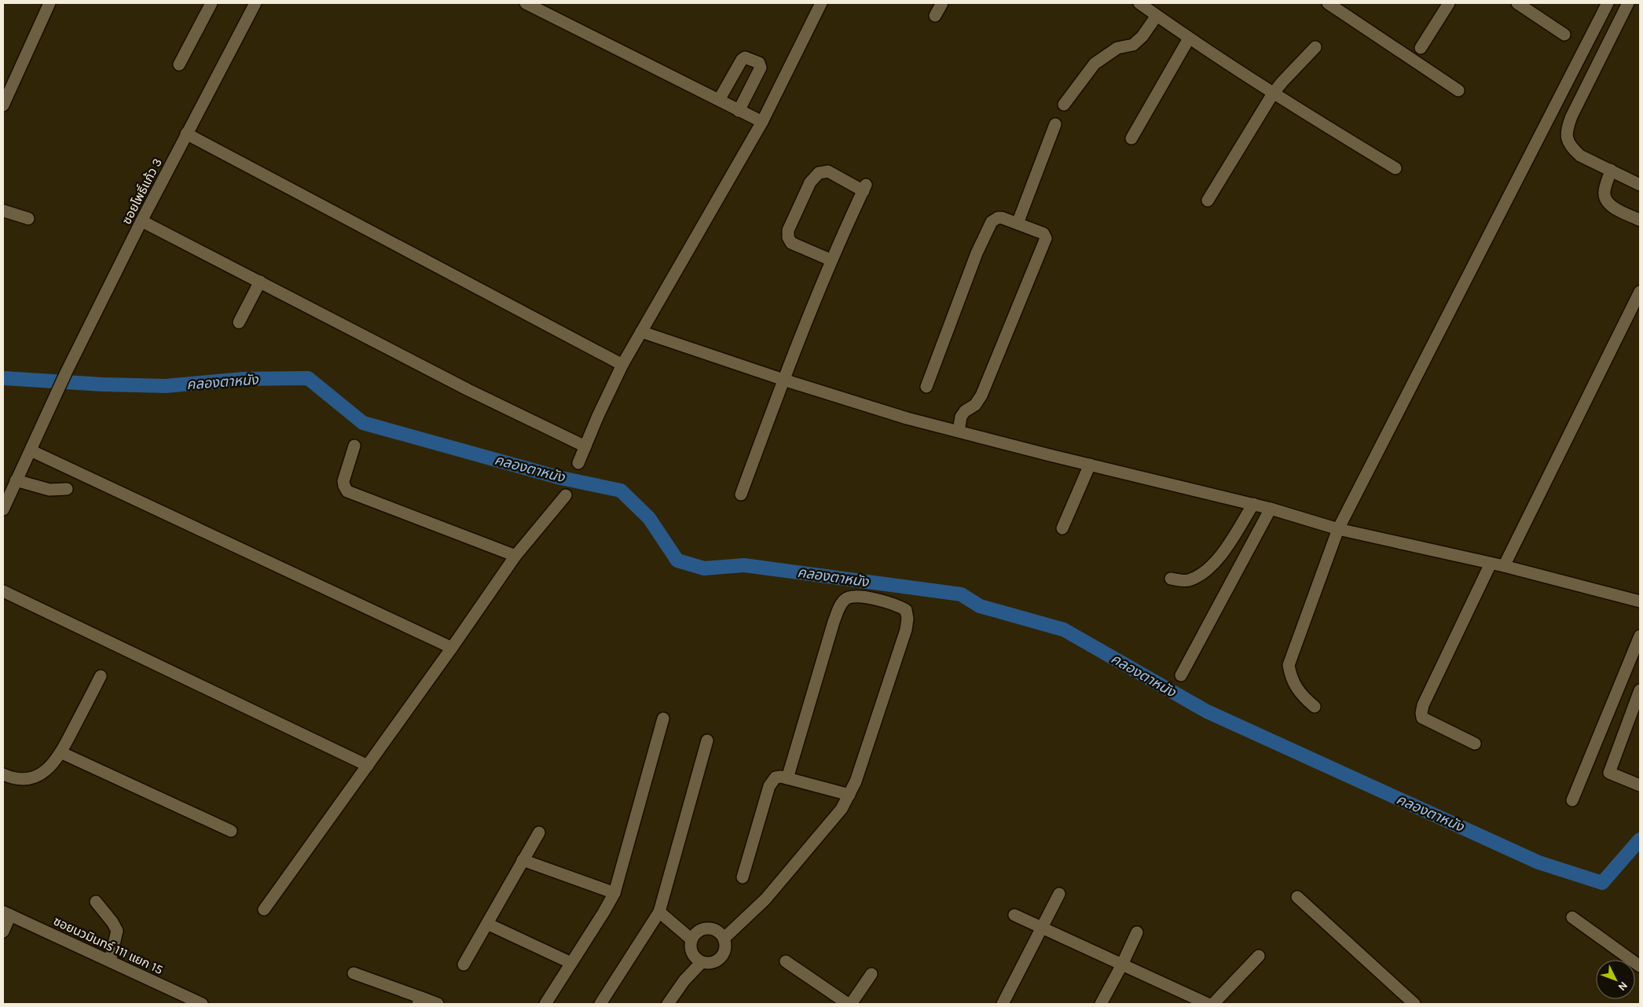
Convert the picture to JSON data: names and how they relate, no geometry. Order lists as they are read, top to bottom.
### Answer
{
  "streets": {
    "street": ["ซอยโพธิ์แก้ว 3", "ซอยนวมินทร์ 111 แยก 15"]
  },
  "water": ["คลองตาหนัง"],
  "north": "bottom right"
}
